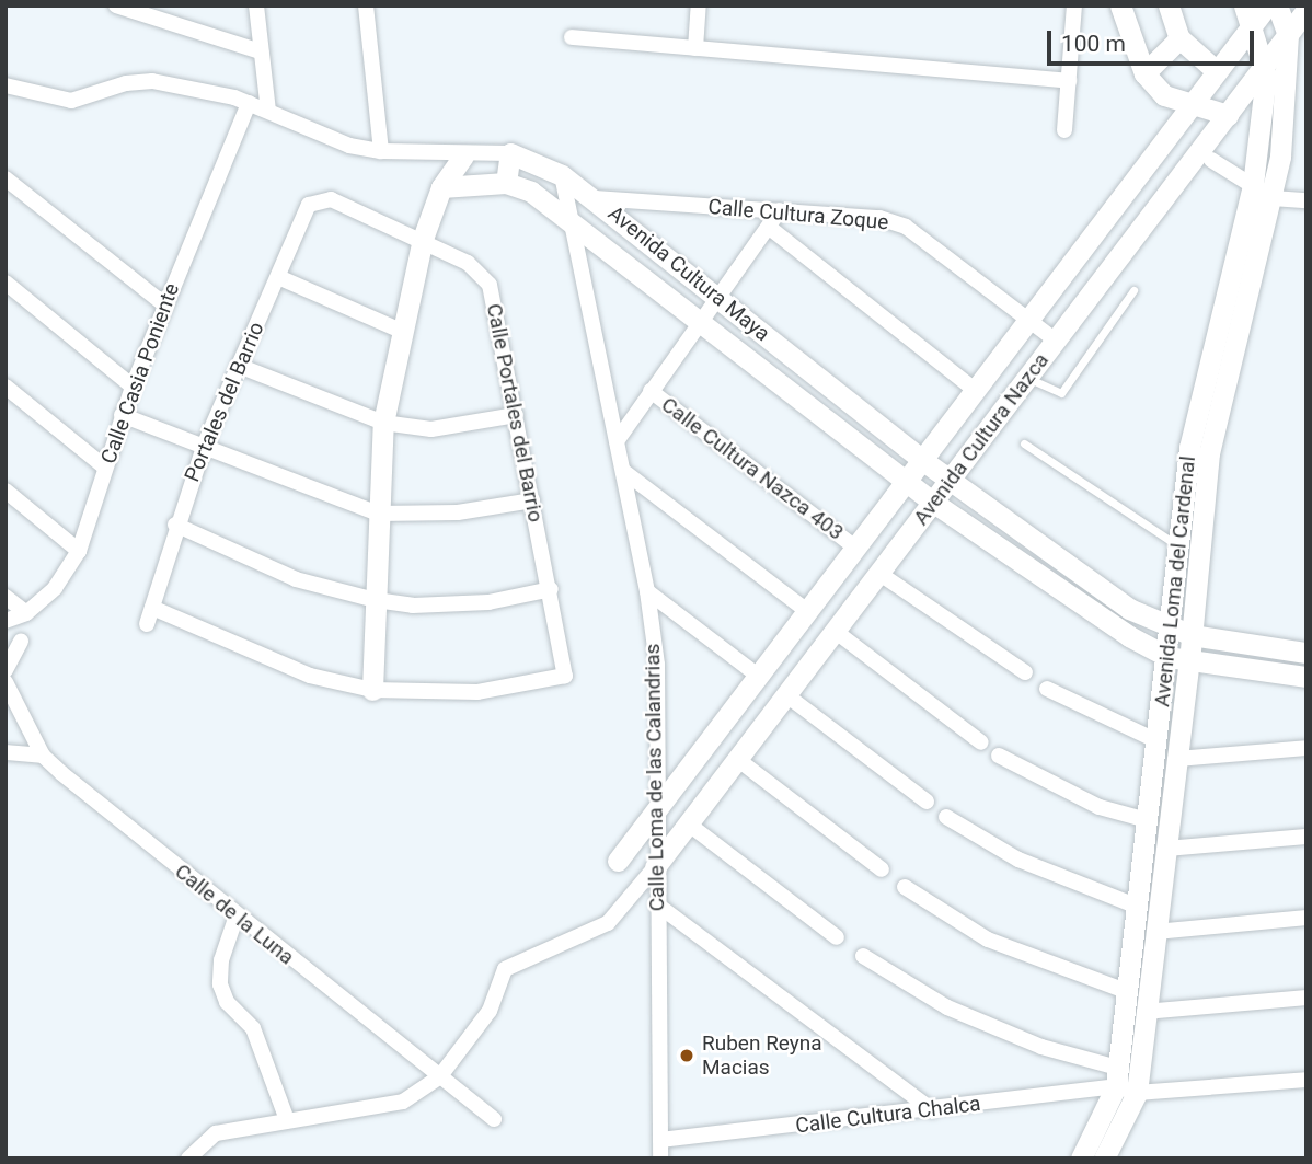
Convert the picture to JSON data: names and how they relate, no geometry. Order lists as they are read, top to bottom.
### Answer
{
  "streets": {
    "street": [
      "Calle Cultura Zoque",
      "Avenida Cultura Maya",
      "Calle Casia Poniente",
      "Portales del Barrio",
      "Calle Portales del Barrio",
      "Avenida Cultura Nazca",
      "Calle Cultura Nazca 403",
      "Avenida Loma del Cardenal",
      "Calle Loma de las Calandrias",
      "Calle de la Luna",
      "Calle Cultura Chalca"
    ]
  },
  "crossings": [
    ["Calle Cultura Zoque", "Avenida Cultura Maya"],
    ["Calle Cultura Zoque", "Avenida Cultura Nazca"],
    ["Avenida Cultura Maya", "Calle Casia Poniente"],
    ["Avenida Cultura Maya", "Avenida Cultura Nazca"],
    ["Avenida Cultura Maya", "Avenida Loma del Cardenal"],
    ["Avenida Cultura Maya", "Calle Loma de las Calandrias"],
    ["Portales del Barrio", "Calle Portales del Barrio"],
    ["Avenida Cultura Nazca", "Calle Cultura Nazca 403"],
    ["Avenida Cultura Nazca", "Avenida Loma del Cardenal"],
    ["Avenida Cultura Nazca", "Calle Loma de las Calandrias"],
    ["Avenida Loma del Cardenal", "Calle Cultura Chalca"],
    ["Calle Loma de las Calandrias", "Calle Cultura Chalca"]
  ],
  "places": ["Ruben Reyna Macias"],
  "scale_bar": "100 m"
}
